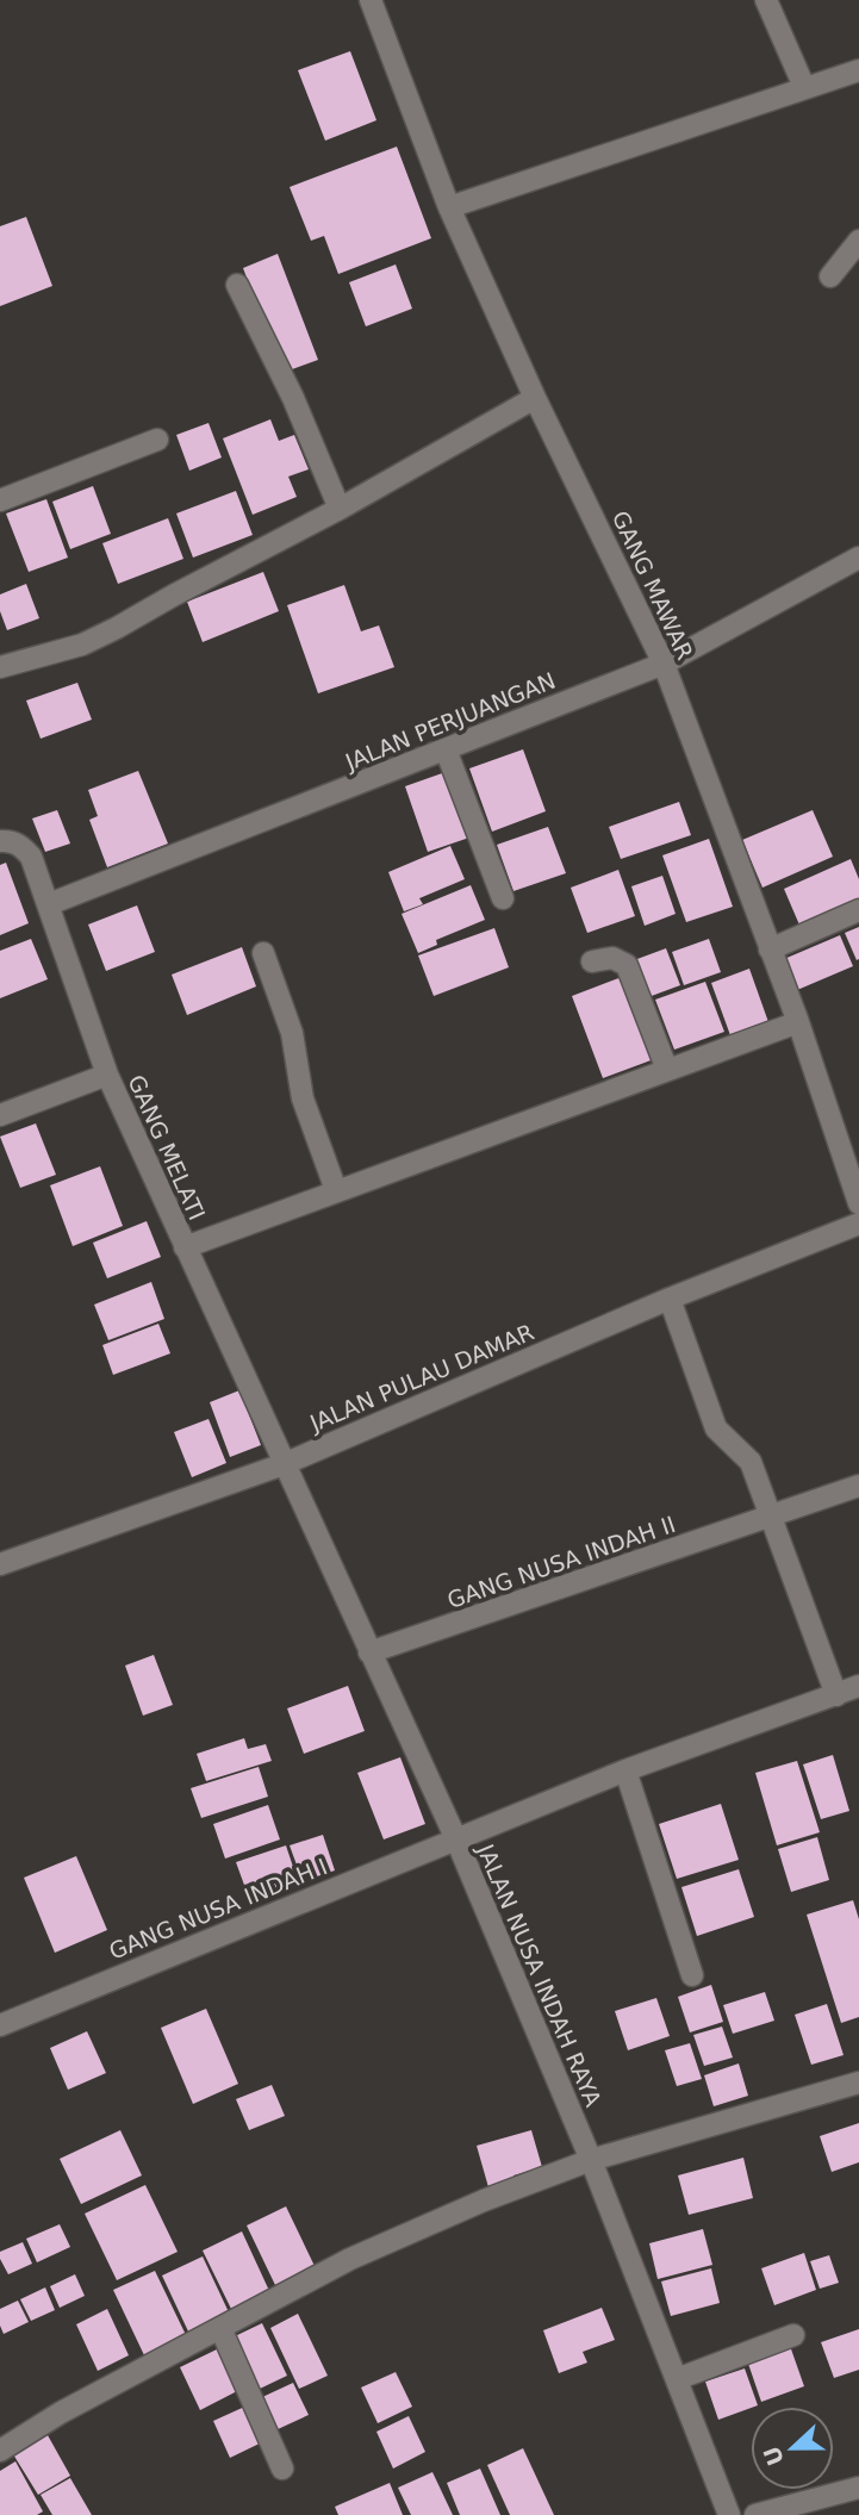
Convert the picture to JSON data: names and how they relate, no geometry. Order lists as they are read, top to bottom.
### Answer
{
  "streets": {
    "street": [
      "GANG MAWAR",
      "JALAN PERJUANGAN",
      "GANG MELATI",
      "JALAN PULAU DAMAR",
      "GANG NUSA INDAH II",
      "GANG NUSA INDAH I",
      "JALAN NUSA INDAH RAYA"
    ]
  },
  "crossings": [
    ["GANG MAWAR", "JALAN PERJUANGAN"],
    ["JALAN PERJUANGAN", "GANG MELATI"],
    ["GANG MELATI", "JALAN PULAU DAMAR"],
    ["GANG MELATI", "JALAN NUSA INDAH RAYA"],
    ["JALAN PULAU DAMAR", "JALAN NUSA INDAH RAYA"],
    ["GANG NUSA INDAH II", "JALAN NUSA INDAH RAYA"],
    ["GANG NUSA INDAH I", "JALAN NUSA INDAH RAYA"]
  ],
  "north": "left"
}
